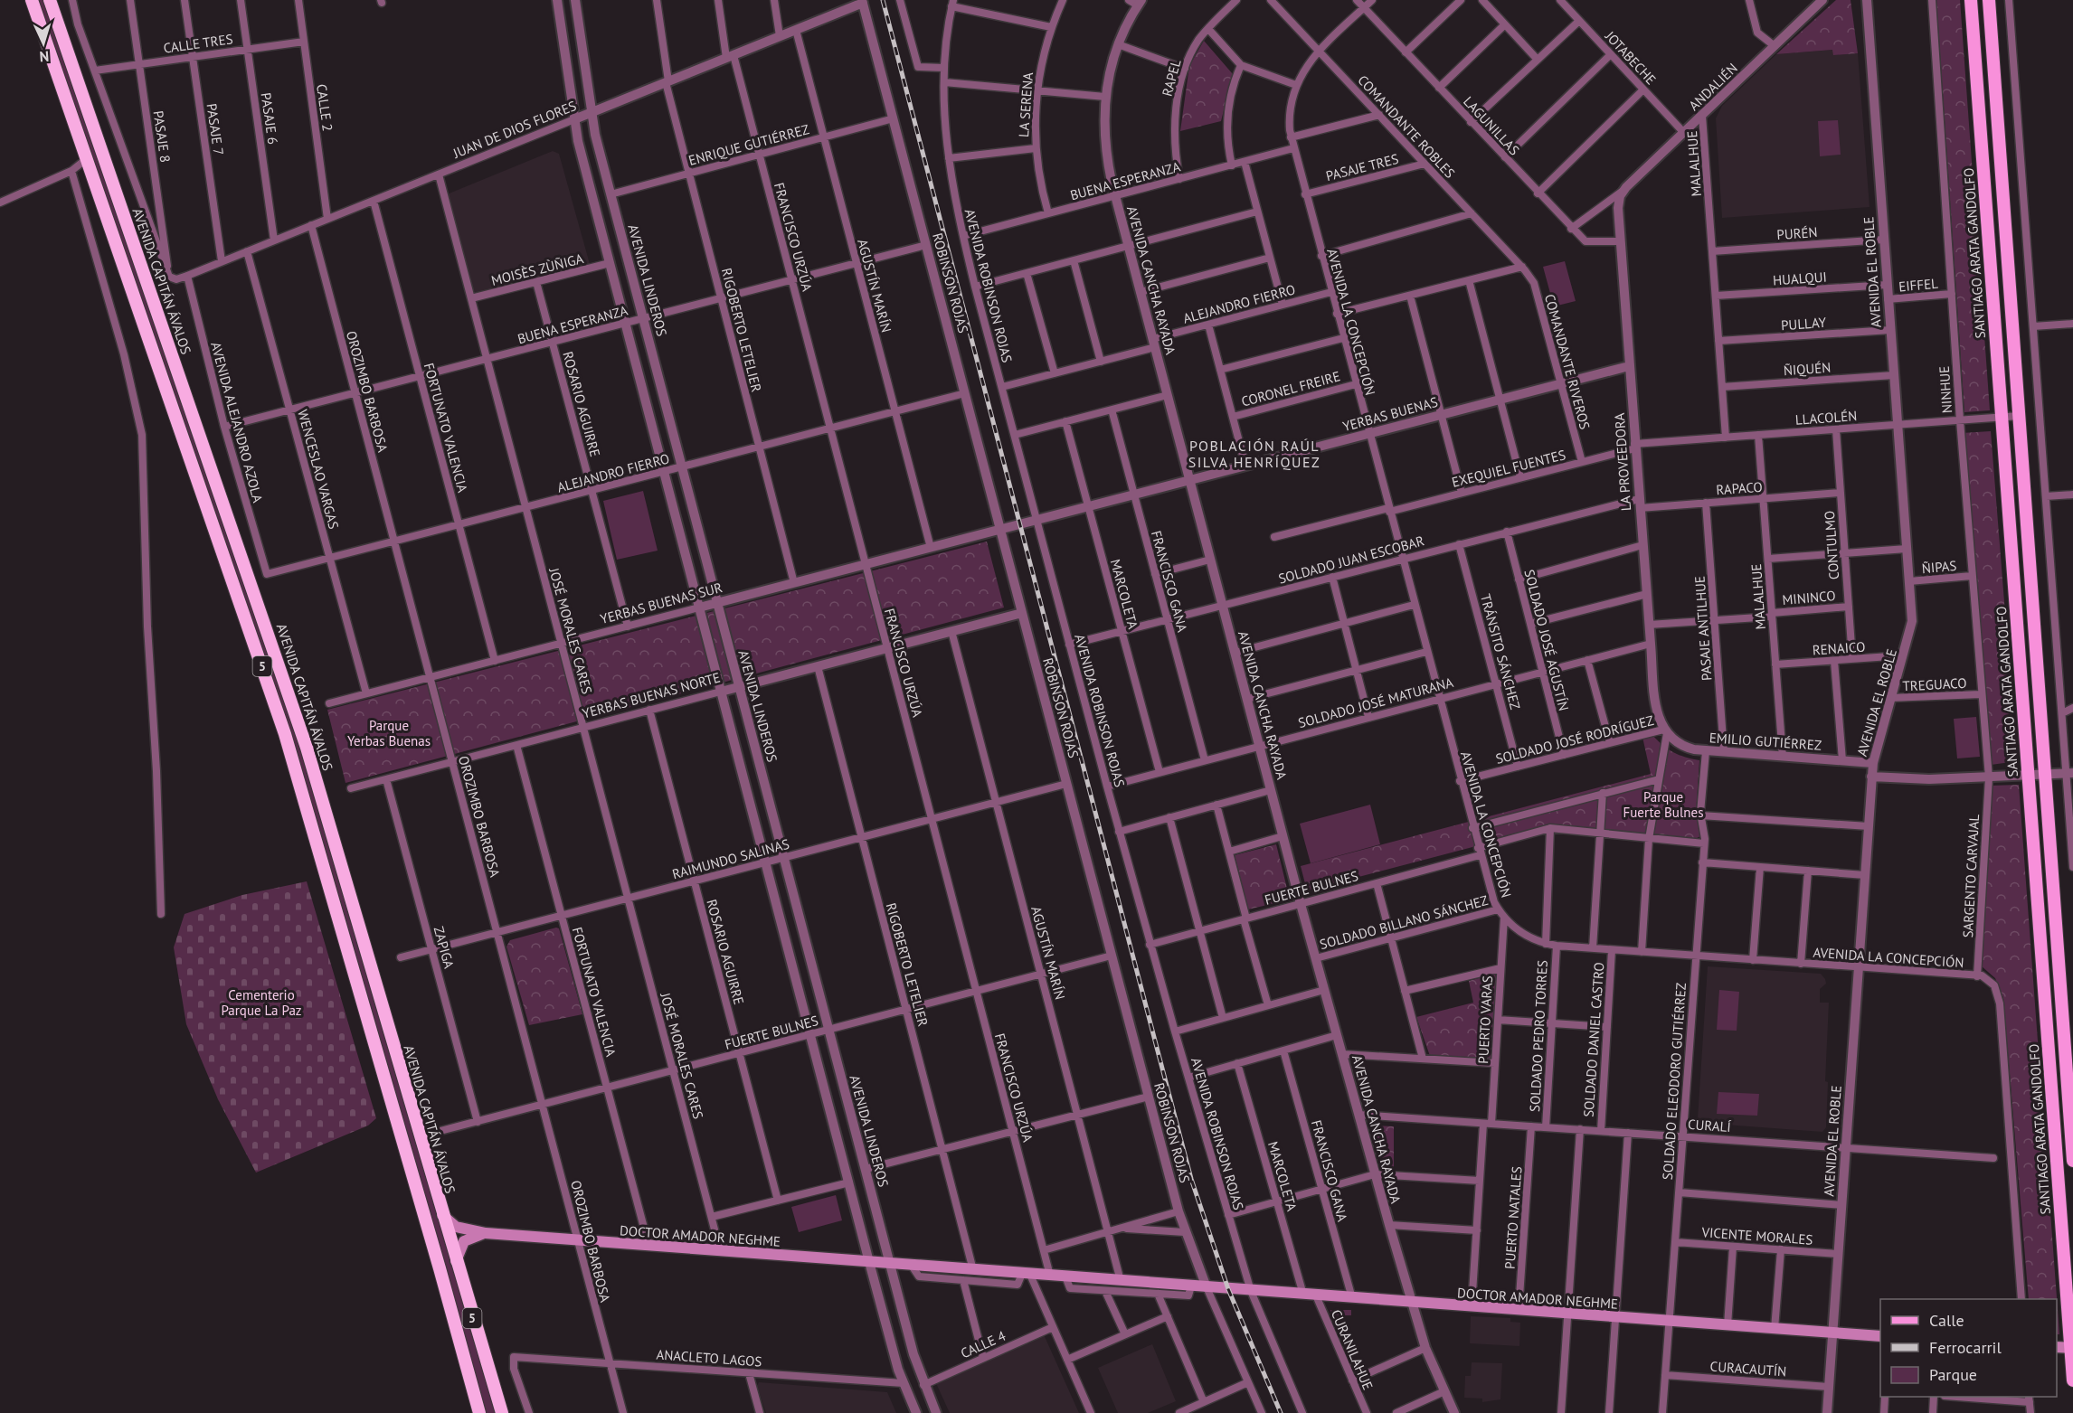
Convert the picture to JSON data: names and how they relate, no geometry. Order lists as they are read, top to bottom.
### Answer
{
  "streets": {
    "highway": ["AVENIDA CAPITÁN ÁVALOS", "5"],
    "main road": ["SANTIAGO ARATA GANDOLFO", "DOCTOR AMADOR NEGHME"],
    "street": [
      "CALLE TRES",
      "JOTABECHE",
      "RAPEL",
      "ANDALIÉN",
      "LA SERENA",
      "CALLE 2",
      "PASAJE 6",
      "LAGUNILLAS",
      "COMANDANTE ROBLES",
      "PASAJE 7",
      "JUAN DE DIOS FLORES",
      "PASAJE 8",
      "ENRIQUE GUTIÉRREZ",
      "MALALHUE",
      "PASAJE TRES",
      "BUENA ESPERANZA",
      "PURÉN",
      "FRANCISCO URZÚA",
      "MOISÈS ZÙÑIGA",
      "AVENIDA EL ROBLE",
      "HUALQUI",
      "AVENIDA LINDEROS",
      "AVENIDA CANCHA RAYADA",
      "ROBINSON ROJAS",
      "EIFFEL",
      "AGUSTÍN MARÍN",
      "AVENIDA ROBINSON ROJAS",
      "ALEJANDRO FIERRO",
      "AVENIDA LA CONCEPCIÓN",
      "PULLAY",
      "RIGOBERTO LETELIER",
      "COMANDANTE RIVEROS",
      "ÑIQUÉN",
      "CORONEL FREIRE",
      "NINHUE",
      "OROZIMBO BARBOSA",
      "ROSARIO AGUIRRE",
      "YERBAS BUENAS",
      "LLACOLÉN",
      "AVENIDA ALEJANDRO AZOLA",
      "FORTUNATO VALENCIA",
      "LA PROVEEDORA",
      "EXEQUIEL FUENTES",
      "WENCESLAO VARGAS",
      "RAPACO",
      "CONTULMO",
      "SOLDADO JUAN ESCOBAR",
      "ÑIPAS",
      "FRANCISCO GANA",
      "MARCOLETA",
      "MININCO",
      "YERBAS BUENAS SUR",
      "PASAJE ANTILHUE",
      "JOSÉ MORALES CARES",
      "SOLDADO JOSÉ AGUSTÍN",
      "RENAICO",
      "TRÁNSITO SÁNCHEZ",
      "TREGUACO",
      "YERBAS BUENAS NORTE",
      "SOLDADO JOSÉ MATURANA",
      "SOLDADO JOSÉ RODRÍGUEZ",
      "EMILIO GUTIÉRREZ",
      "RAIMUNDO SALINAS",
      "SARGENTO CARVAJAL",
      "FUERTE BULNES",
      "SOLDADO BILLANO SÁNCHEZ",
      "ZAPIGA",
      "PUERTO VARAS",
      "SOLDADO PEDRO TORRES",
      "SOLDADO DANIEL CASTRO",
      "SOLDADO ELEODORO GUTIÉRREZ",
      "CURALÍ",
      "PUERTO NATALES",
      "VICENTE MORALES",
      "CALLE 4",
      "CURANILAHUE",
      "ANACLETO LAGOS",
      "CURACAUTÍN"
    ]
  },
  "crossings": [
    ["CALLE TRES", "CALLE 2"],
    ["CALLE TRES", "PASAJE 6"],
    ["CALLE TRES", "PASAJE 7"],
    ["CALLE TRES", "PASAJE 8"],
    ["CALLE TRES", "AVENIDA CAPITÁN ÁVALOS"],
    ["JOTABECHE", "ANDALIÉN"],
    ["RAPEL", "BUENA ESPERANZA"],
    ["ANDALIÉN", "MALALHUE"],
    ["ANDALIÉN", "LA PROVEEDORA"],
    ["LA SERENA", "BUENA ESPERANZA"],
    ["CALLE 2", "JUAN DE DIOS FLORES"],
    ["PASAJE 6", "JUAN DE DIOS FLORES"],
    ["LAGUNILLAS", "AVENIDA LA CONCEPCIÓN"],
    ["LAGUNILLAS", "LA PROVEEDORA"],
    ["COMANDANTE ROBLES", "PASAJE TRES"],
    ["COMANDANTE ROBLES", "AVENIDA LA CONCEPCIÓN"],
    ["COMANDANTE ROBLES", "COMANDANTE RIVEROS"],
    ["PASAJE 7", "JUAN DE DIOS FLORES"],
    ["JUAN DE DIOS FLORES", "PASAJE 8"],
    ["JUAN DE DIOS FLORES", "FRANCISCO URZÚA"],
    ["JUAN DE DIOS FLORES", "AVENIDA LINDEROS"],
    ["JUAN DE DIOS FLORES", "AVENIDA CAPITÁN ÁVALOS"],
    ["JUAN DE DIOS FLORES", "ROBINSON ROJAS"],
    ["JUAN DE DIOS FLORES", "AGUSTÍN MARÍN"],
    ["JUAN DE DIOS FLORES", "RIGOBERTO LETELIER"],
    ["JUAN DE DIOS FLORES", "OROZIMBO BARBOSA"],
    ["JUAN DE DIOS FLORES", "AVENIDA ALEJANDRO AZOLA"],
    ["JUAN DE DIOS FLORES", "FORTUNATO VALENCIA"],
    ["JUAN DE DIOS FLORES", "WENCESLAO VARGAS"],
    ["JUAN DE DIOS FLORES", "JOSÉ MORALES CARES"],
    ["PASAJE 8", "AVENIDA CAPITÁN ÁVALOS"],
    ["ENRIQUE GUTIÉRREZ", "FRANCISCO URZÚA"],
    ["ENRIQUE GUTIÉRREZ", "AVENIDA LINDEROS"],
    ["ENRIQUE GUTIÉRREZ", "ROBINSON ROJAS"],
    ["ENRIQUE GUTIÉRREZ", "AGUSTÍN MARÍN"],
    ["ENRIQUE GUTIÉRREZ", "RIGOBERTO LETELIER"],
    ["MALALHUE", "PURÉN"],
    ["MALALHUE", "HUALQUI"],
    ["MALALHUE", "PULLAY"],
    ["MALALHUE", "ÑIQUÉN"],
    ["MALALHUE", "LLACOLÉN"],
    ["MALALHUE", "RAPACO"],
    ["MALALHUE", "MININCO"],
    ["MALALHUE", "RENAICO"],
    ["MALALHUE", "EMILIO GUTIÉRREZ"],
    ["PASAJE TRES", "AVENIDA LA CONCEPCIÓN"],
    ["BUENA ESPERANZA", "FRANCISCO URZÚA"],
    ["BUENA ESPERANZA", "AVENIDA LINDEROS"],
    ["BUENA ESPERANZA", "AVENIDA CANCHA RAYADA"],
    ["BUENA ESPERANZA", "ROBINSON ROJAS"],
    ["BUENA ESPERANZA", "AGUSTÍN MARÍN"],
    ["BUENA ESPERANZA", "AVENIDA ROBINSON ROJAS"],
    ["BUENA ESPERANZA", "AVENIDA LA CONCEPCIÓN"],
    ["BUENA ESPERANZA", "RIGOBERTO LETELIER"],
    ["BUENA ESPERANZA", "OROZIMBO BARBOSA"],
    ["BUENA ESPERANZA", "ROSARIO AGUIRRE"],
    ["BUENA ESPERANZA", "AVENIDA ALEJANDRO AZOLA"],
    ["BUENA ESPERANZA", "FORTUNATO VALENCIA"],
    ["BUENA ESPERANZA", "WENCESLAO VARGAS"],
    ["BUENA ESPERANZA", "JOSÉ MORALES CARES"],
    ["PURÉN", "AVENIDA EL ROBLE"],
    ["FRANCISCO URZÚA", "ALEJANDRO FIERRO"],
    ["FRANCISCO URZÚA", "YERBAS BUENAS SUR"],
    ["FRANCISCO URZÚA", "YERBAS BUENAS NORTE"],
    ["FRANCISCO URZÚA", "RAIMUNDO SALINAS"],
    ["FRANCISCO URZÚA", "FUERTE BULNES"],
    ["FRANCISCO URZÚA", "DOCTOR AMADOR NEGHME"],
    ["SANTIAGO ARATA GANDOLFO", "LLACOLÉN"],
    ["MOISÈS ZÙÑIGA", "ROSARIO AGUIRRE"],
    ["MOISÈS ZÙÑIGA", "JOSÉ MORALES CARES"],
    ["AVENIDA EL ROBLE", "HUALQUI"],
    ["AVENIDA EL ROBLE", "EIFFEL"],
    ["AVENIDA EL ROBLE", "AVENIDA LA CONCEPCIÓN"],
    ["AVENIDA EL ROBLE", "PULLAY"],
    ["AVENIDA EL ROBLE", "ÑIQUÉN"],
    ["AVENIDA EL ROBLE", "LLACOLÉN"],
    ["AVENIDA EL ROBLE", "ÑIPAS"],
    ["AVENIDA EL ROBLE", "RENAICO"],
    ["AVENIDA EL ROBLE", "TREGUACO"],
    ["AVENIDA EL ROBLE", "EMILIO GUTIÉRREZ"],
    ["AVENIDA EL ROBLE", "CURALÍ"],
    ["AVENIDA EL ROBLE", "DOCTOR AMADOR NEGHME"],
    ["AVENIDA EL ROBLE", "VICENTE MORALES"],
    ["AVENIDA EL ROBLE", "CURACAUTÍN"],
    ["AVENIDA LINDEROS", "ALEJANDRO FIERRO"],
    ["AVENIDA LINDEROS", "YERBAS BUENAS SUR"],
    ["AVENIDA LINDEROS", "YERBAS BUENAS NORTE"],
    ["AVENIDA LINDEROS", "RAIMUNDO SALINAS"],
    ["AVENIDA LINDEROS", "FUERTE BULNES"],
    ["AVENIDA LINDEROS", "DOCTOR AMADOR NEGHME"],
    ["AVENIDA LINDEROS", "CALLE 4"],
    ["AVENIDA CANCHA RAYADA", "ALEJANDRO FIERRO"],
    ["AVENIDA CANCHA RAYADA", "YERBAS BUENAS"],
    ["AVENIDA CANCHA RAYADA", "SOLDADO JUAN ESCOBAR"],
    ["AVENIDA CANCHA RAYADA", "SOLDADO JOSÉ MATURANA"],
    ["AVENIDA CANCHA RAYADA", "FUERTE BULNES"],
    ["AVENIDA CANCHA RAYADA", "SOLDADO BILLANO SÁNCHEZ"],
    ["AVENIDA CANCHA RAYADA", "CURALÍ"],
    ["AVENIDA CANCHA RAYADA", "DOCTOR AMADOR NEGHME"],
    ["AVENIDA CAPITÁN ÁVALOS", "DOCTOR AMADOR NEGHME"],
    ["ROBINSON ROJAS", "ALEJANDRO FIERRO"],
    ["ROBINSON ROJAS", "YERBAS BUENAS"],
    ["ROBINSON ROJAS", "YERBAS BUENAS SUR"],
    ["ROBINSON ROJAS", "YERBAS BUENAS NORTE"],
    ["ROBINSON ROJAS", "RAIMUNDO SALINAS"],
    ["ROBINSON ROJAS", "FUERTE BULNES"],
    ["ROBINSON ROJAS", "DOCTOR AMADOR NEGHME"],
    ["EIFFEL", "NINHUE"],
    ["AGUSTÍN MARÍN", "ALEJANDRO FIERRO"],
    ["AGUSTÍN MARÍN", "YERBAS BUENAS SUR"],
    ["AGUSTÍN MARÍN", "YERBAS BUENAS NORTE"],
    ["AGUSTÍN MARÍN", "RAIMUNDO SALINAS"],
    ["AGUSTÍN MARÍN", "FUERTE BULNES"],
    ["AGUSTÍN MARÍN", "DOCTOR AMADOR NEGHME"],
    ["AVENIDA ROBINSON ROJAS", "ALEJANDRO FIERRO"],
    ["AVENIDA ROBINSON ROJAS", "YERBAS BUENAS"],
    ["AVENIDA ROBINSON ROJAS", "SOLDADO JUAN ESCOBAR"],
    ["AVENIDA ROBINSON ROJAS", "SOLDADO JOSÉ MATURANA"],
    ["AVENIDA ROBINSON ROJAS", "FUERTE BULNES"],
    ["AVENIDA ROBINSON ROJAS", "DOCTOR AMADOR NEGHME"],
    ["ALEJANDRO FIERRO", "AVENIDA LA CONCEPCIÓN"],
    ["ALEJANDRO FIERRO", "RIGOBERTO LETELIER"],
    ["ALEJANDRO FIERRO", "OROZIMBO BARBOSA"],
    ["ALEJANDRO FIERRO", "ROSARIO AGUIRRE"],
    ["ALEJANDRO FIERRO", "AVENIDA ALEJANDRO AZOLA"],
    ["ALEJANDRO FIERRO", "FORTUNATO VALENCIA"],
    ["ALEJANDRO FIERRO", "WENCESLAO VARGAS"],
    ["ALEJANDRO FIERRO", "JOSÉ MORALES CARES"],
    ["AVENIDA LA CONCEPCIÓN", "CORONEL FREIRE"],
    ["AVENIDA LA CONCEPCIÓN", "YERBAS BUENAS"],
    ["AVENIDA LA CONCEPCIÓN", "EXEQUIEL FUENTES"],
    ["AVENIDA LA CONCEPCIÓN", "SOLDADO JUAN ESCOBAR"],
    ["AVENIDA LA CONCEPCIÓN", "SOLDADO JOSÉ MATURANA"],
    ["AVENIDA LA CONCEPCIÓN", "SOLDADO JOSÉ RODRÍGUEZ"],
    ["AVENIDA LA CONCEPCIÓN", "SARGENTO CARVAJAL"],
    ["AVENIDA LA CONCEPCIÓN", "FUERTE BULNES"],
    ["AVENIDA LA CONCEPCIÓN", "SOLDADO BILLANO SÁNCHEZ"],
    ["AVENIDA LA CONCEPCIÓN", "PUERTO VARAS"],
    ["AVENIDA LA CONCEPCIÓN", "SOLDADO PEDRO TORRES"],
    ["AVENIDA LA CONCEPCIÓN", "SOLDADO DANIEL CASTRO"],
    ["AVENIDA LA CONCEPCIÓN", "SOLDADO ELEODORO GUTIÉRREZ"],
    ["RIGOBERTO LETELIER", "YERBAS BUENAS SUR"],
    ["RIGOBERTO LETELIER", "YERBAS BUENAS NORTE"],
    ["RIGOBERTO LETELIER", "RAIMUNDO SALINAS"],
    ["RIGOBERTO LETELIER", "FUERTE BULNES"],
    ["RIGOBERTO LETELIER", "DOCTOR AMADOR NEGHME"],
    ["COMANDANTE RIVEROS", "YERBAS BUENAS"],
    ["COMANDANTE RIVEROS", "EXEQUIEL FUENTES"],
    ["NINHUE", "LLACOLÉN"],
    ["NINHUE", "ÑIPAS"],
    ["NINHUE", "TREGUACO"],
    ["NINHUE", "SARGENTO CARVAJAL"],
    ["OROZIMBO BARBOSA", "YERBAS BUENAS SUR"],
    ["OROZIMBO BARBOSA", "YERBAS BUENAS NORTE"],
    ["OROZIMBO BARBOSA", "RAIMUNDO SALINAS"],
    ["OROZIMBO BARBOSA", "FUERTE BULNES"],
    ["OROZIMBO BARBOSA", "DOCTOR AMADOR NEGHME"],
    ["OROZIMBO BARBOSA", "ANACLETO LAGOS"],
    ["ROSARIO AGUIRRE", "YERBAS BUENAS SUR"],
    ["ROSARIO AGUIRRE", "YERBAS BUENAS NORTE"],
    ["ROSARIO AGUIRRE", "RAIMUNDO SALINAS"],
    ["ROSARIO AGUIRRE", "FUERTE BULNES"],
    ["YERBAS BUENAS", "LA PROVEEDORA"],
    ["YERBAS BUENAS", "FRANCISCO GANA"],
    ["YERBAS BUENAS", "MARCOLETA"],
    ["YERBAS BUENAS", "YERBAS BUENAS SUR"],
    ["LLACOLÉN", "LA PROVEEDORA"],
    ["LLACOLÉN", "EXEQUIEL FUENTES"],
    ["LLACOLÉN", "CONTULMO"],
    ["FORTUNATO VALENCIA", "YERBAS BUENAS SUR"],
    ["FORTUNATO VALENCIA", "YERBAS BUENAS NORTE"],
    ["FORTUNATO VALENCIA", "RAIMUNDO SALINAS"],
    ["FORTUNATO VALENCIA", "FUERTE BULNES"],
    ["FORTUNATO VALENCIA", "DOCTOR AMADOR NEGHME"],
    ["LA PROVEEDORA", "EXEQUIEL FUENTES"],
    ["LA PROVEEDORA", "RAPACO"],
    ["LA PROVEEDORA", "SOLDADO JUAN ESCOBAR"],
    ["LA PROVEEDORA", "MININCO"],
    ["LA PROVEEDORA", "SOLDADO JOSÉ MATURANA"],
    ["LA PROVEEDORA", "SOLDADO JOSÉ RODRÍGUEZ"],
    ["LA PROVEEDORA", "EMILIO GUTIÉRREZ"],
    ["WENCESLAO VARGAS", "YERBAS BUENAS SUR"],
    ["RAPACO", "CONTULMO"],
    ["RAPACO", "SOLDADO JUAN ESCOBAR"],
    ["RAPACO", "PASAJE ANTILHUE"],
    ["CONTULMO", "MININCO"],
    ["CONTULMO", "RENAICO"],
    ["SOLDADO JUAN ESCOBAR", "FRANCISCO GANA"],
    ["SOLDADO JUAN ESCOBAR", "MARCOLETA"],
    ["SOLDADO JUAN ESCOBAR", "SOLDADO JOSÉ AGUSTÍN"],
    ["SOLDADO JUAN ESCOBAR", "TRÁNSITO SÁNCHEZ"],
    ["FRANCISCO GANA", "SOLDADO JOSÉ MATURANA"],
    ["FRANCISCO GANA", "DOCTOR AMADOR NEGHME"],
    ["MARCOLETA", "SOLDADO JOSÉ MATURANA"],
    ["MARCOLETA", "DOCTOR AMADOR NEGHME"],
    ["MININCO", "PASAJE ANTILHUE"],
    ["YERBAS BUENAS SUR", "JOSÉ MORALES CARES"],
    ["PASAJE ANTILHUE", "EMILIO GUTIÉRREZ"],
    ["JOSÉ MORALES CARES", "YERBAS BUENAS NORTE"],
    ["JOSÉ MORALES CARES", "RAIMUNDO SALINAS"],
    ["JOSÉ MORALES CARES", "FUERTE BULNES"],
    ["JOSÉ MORALES CARES", "DOCTOR AMADOR NEGHME"],
    ["SOLDADO JOSÉ AGUSTÍN", "SOLDADO JOSÉ MATURANA"],
    ["SOLDADO JOSÉ AGUSTÍN", "SOLDADO JOSÉ RODRÍGUEZ"],
    ["TRÁNSITO SÁNCHEZ", "SOLDADO JOSÉ MATURANA"],
    ["TRÁNSITO SÁNCHEZ", "SOLDADO JOSÉ RODRÍGUEZ"],
    ["YERBAS BUENAS NORTE", "ZAPIGA"],
    ["SOLDADO JOSÉ RODRÍGUEZ", "EMILIO GUTIÉRREZ"],
    ["EMILIO GUTIÉRREZ", "SOLDADO ELEODORO GUTIÉRREZ"],
    ["RAIMUNDO SALINAS", "ZAPIGA"],
    ["FUERTE BULNES", "ZAPIGA"],
    ["PUERTO VARAS", "CURALÍ"],
    ["PUERTO VARAS", "DOCTOR AMADOR NEGHME"],
    ["SOLDADO PEDRO TORRES", "CURALÍ"],
    ["SOLDADO DANIEL CASTRO", "CURALÍ"],
    ["SOLDADO DANIEL CASTRO", "DOCTOR AMADOR NEGHME"],
    ["SOLDADO ELEODORO GUTIÉRREZ", "CURALÍ"],
    ["SOLDADO ELEODORO GUTIÉRREZ", "DOCTOR AMADOR NEGHME"],
    ["SOLDADO ELEODORO GUTIÉRREZ", "VICENTE MORALES"],
    ["SOLDADO ELEODORO GUTIÉRREZ", "CURACAUTÍN"],
    ["CURALÍ", "PUERTO NATALES"],
    ["PUERTO NATALES", "DOCTOR AMADOR NEGHME"],
    ["DOCTOR AMADOR NEGHME", "CURANILAHUE"]
  ],
  "districts": ["POBLACIÓN RAÚL SILVA HENRÍQUEZ"],
  "parks": ["Parque Yerbas Buenas", "Parque Fuerte Bulnes", "Cementerio Parque La Paz"],
  "legend": ["Calle", "Ferrocarril", "Parque"],
  "north": "bottom"
}
